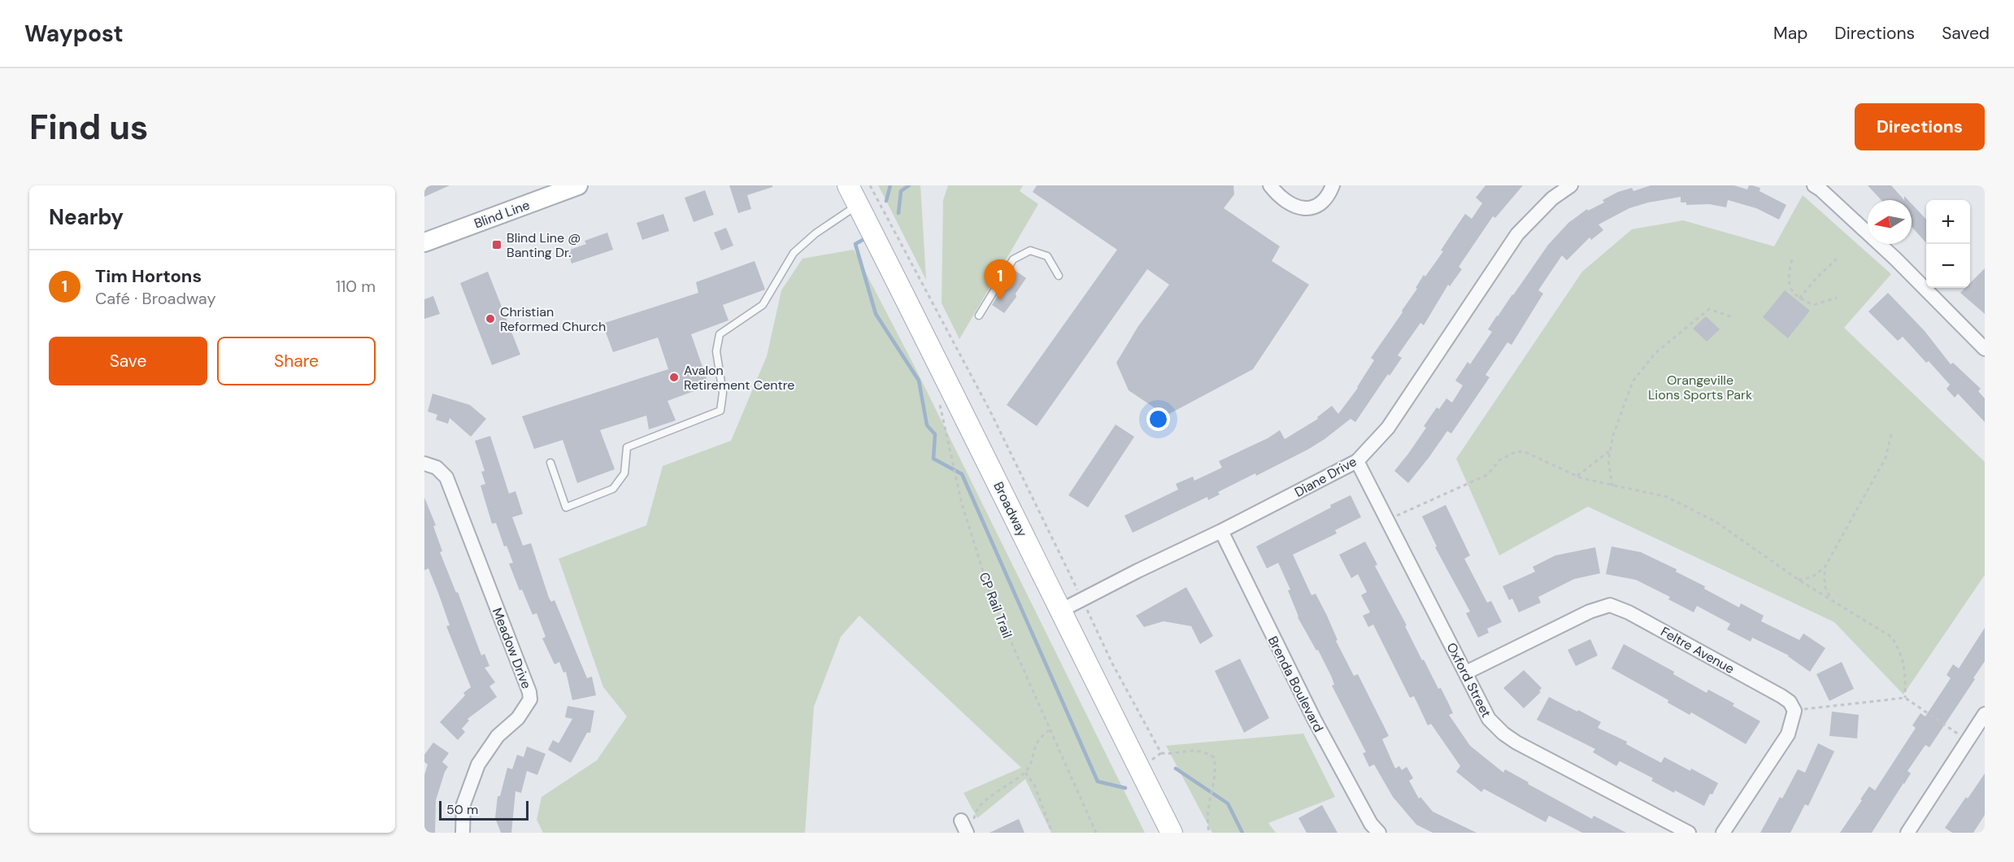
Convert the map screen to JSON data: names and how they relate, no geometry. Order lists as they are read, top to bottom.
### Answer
{
  "streets": {
    "main road": ["Broadway"],
    "street": [
      "Blind Line",
      "Diane Drive",
      "Meadow Drive",
      "Feltre Avenue",
      "Oxford Street",
      "Brenda Boulevard"
    ],
    "path": ["CP Rail Trail"]
  },
  "crossings": [
    ["Diane Drive", "Broadway"],
    ["Diane Drive", "Oxford Street"],
    ["Diane Drive", "Brenda Boulevard"],
    ["Feltre Avenue", "Oxford Street"]
  ],
  "parks": ["Orangeville Lions Sports Park"],
  "places": {
    "transit": ["Blind Line @ Banting Dr."],
    "other": ["Christian Reformed Church", "Avalon Retirement Centre"]
  },
  "scale_bar": "50 m",
  "north": "left",
  "page": {
    "header": "Waypost",
    "nav": ["Map", "Directions", "Saved"],
    "buttons": [
      "Directions",
      ["Save", "Share"]
    ],
    "title": "Find us",
    "heading": "Nearby",
    "map_buttons": ["+", "−"],
    "list": [
      {
        "mark": "1",
        "name": "Tim Hortons",
        "note": "Café · Broadway",
        "value": "110 m"
      }
    ],
    "pins": "1",
    "scale": "50 m"
  }
}
